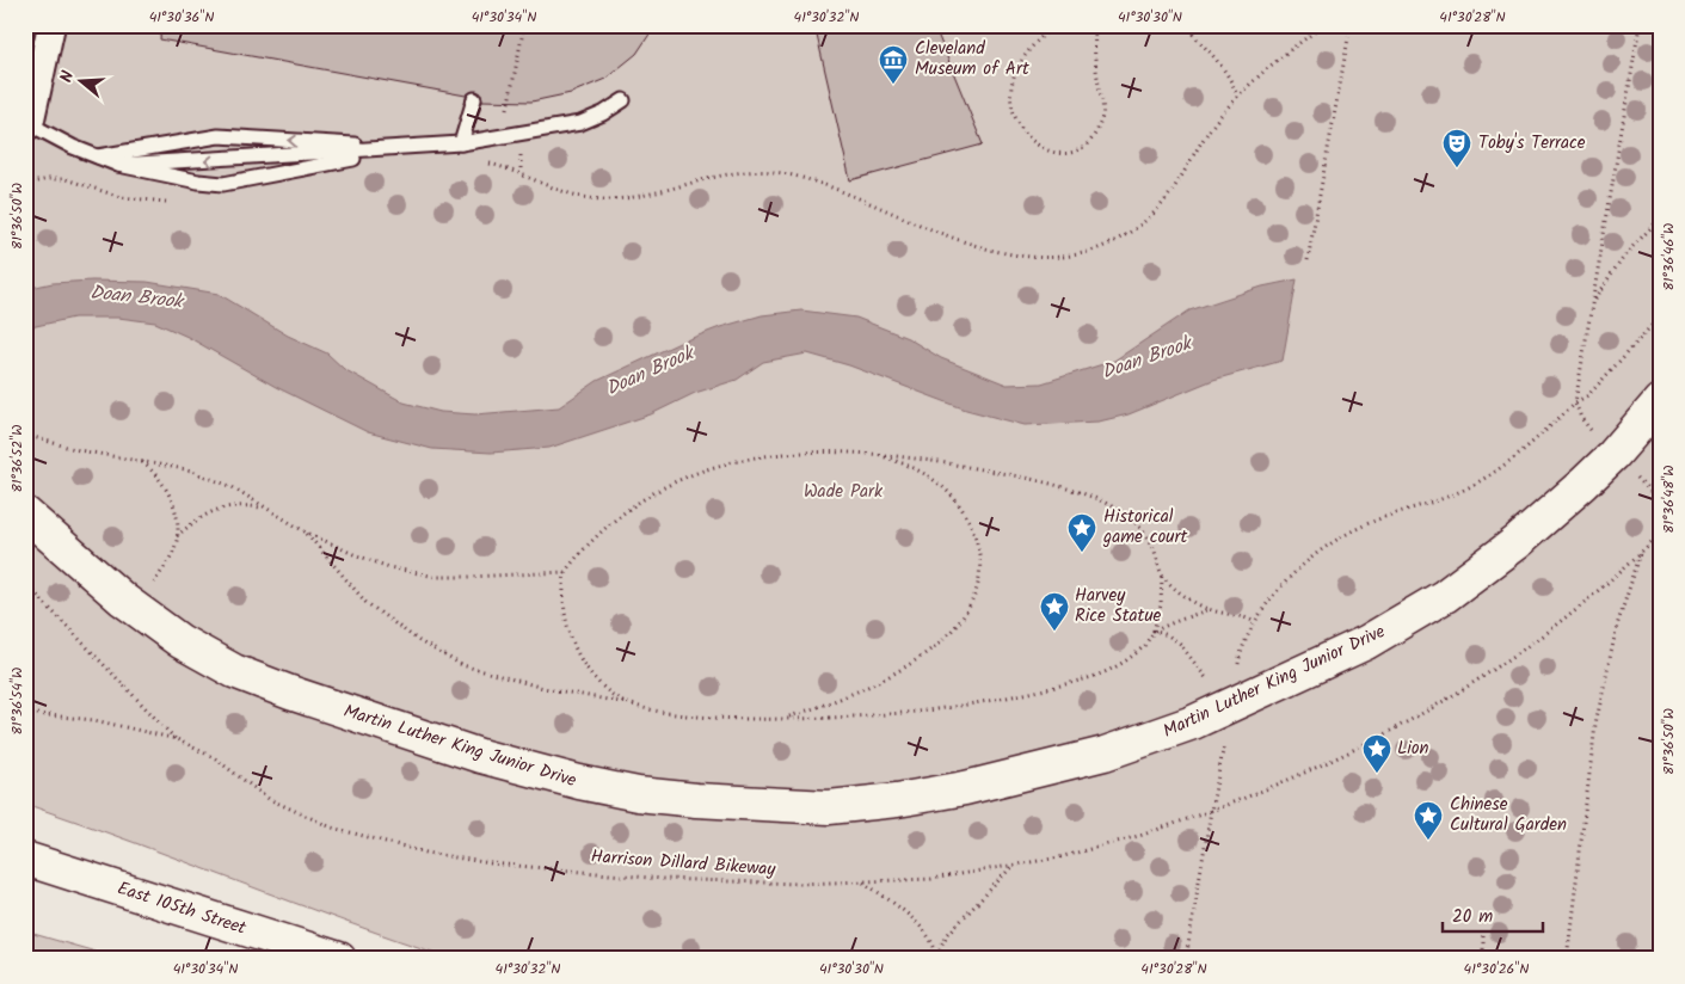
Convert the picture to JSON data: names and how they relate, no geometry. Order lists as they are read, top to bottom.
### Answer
{
  "streets": {
    "main road": ["Martin Luther King Junior Drive", "East 105th Street"],
    "path": ["Harrison Dillard Bikeway"]
  },
  "water": ["Doan Brook"],
  "parks": ["Wade Park"],
  "places": {
    "museum": ["Cleveland Museum of Art"],
    "theatre": ["Toby's Terrace"],
    "place": [
      "Historical game court",
      "Harvey Rice Statue",
      "Lion",
      "Chinese Cultural Garden"
    ]
  },
  "scale_bar": "20 m",
  "north": "left",
  "coordinates": [
    "41°30'36\"N",
    "41°30'34\"N",
    "41°30'32\"N",
    "41°30'30\"N",
    "41°30'28\"N",
    "81°36'50\"W",
    "81°36'46\"W",
    "81°36'52\"W",
    "81°36'48\"W",
    "81°36'54\"W",
    "41°30'26\"N"
  ]
}
